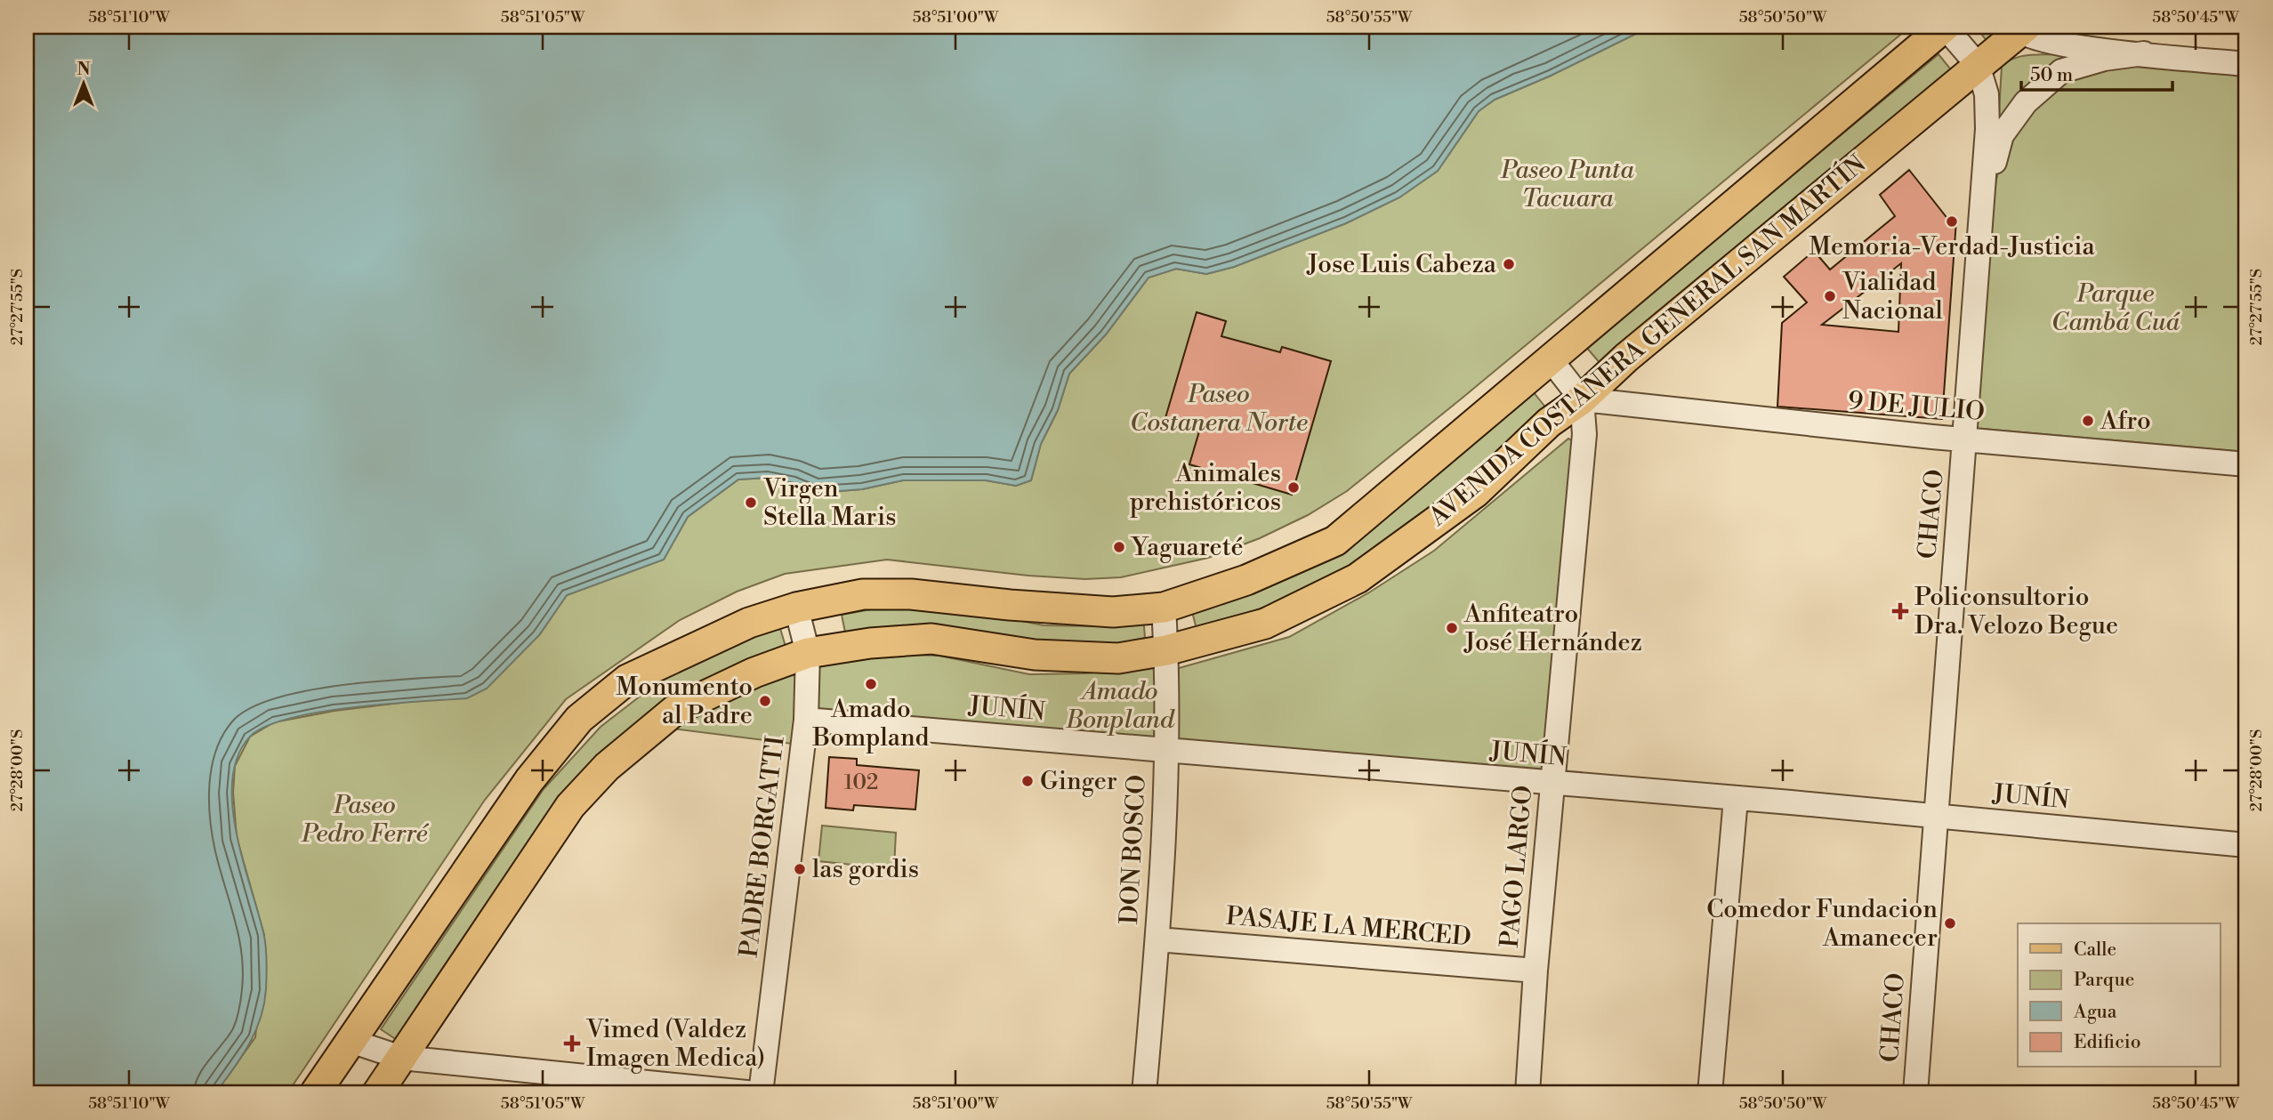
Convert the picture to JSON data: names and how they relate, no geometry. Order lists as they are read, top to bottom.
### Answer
{
  "streets": {
    "main road": ["AVENIDA COSTANERA GENERAL SAN MARTÍN"],
    "street": [
      "9 DE JULIO",
      "CHACO",
      "JUNÍN",
      "PADRE BORGATTI",
      "DON BOSCO",
      "PAGO LARGO",
      "PASAJE LA MERCED"
    ]
  },
  "crossings": [
    ["AVENIDA COSTANERA GENERAL SAN MARTÍN", "9 DE JULIO"],
    ["AVENIDA COSTANERA GENERAL SAN MARTÍN", "CHACO"],
    ["AVENIDA COSTANERA GENERAL SAN MARTÍN", "PADRE BORGATTI"],
    ["AVENIDA COSTANERA GENERAL SAN MARTÍN", "DON BOSCO"],
    ["AVENIDA COSTANERA GENERAL SAN MARTÍN", "PAGO LARGO"],
    ["9 DE JULIO", "CHACO"],
    ["9 DE JULIO", "PAGO LARGO"],
    ["CHACO", "JUNÍN"],
    ["JUNÍN", "PADRE BORGATTI"],
    ["JUNÍN", "DON BOSCO"],
    ["JUNÍN", "PAGO LARGO"],
    ["DON BOSCO", "PASAJE LA MERCED"],
    ["PAGO LARGO", "PASAJE LA MERCED"]
  ],
  "parks": [
    "Paseo Punta Tacuara",
    "Parque Cambá Cuá",
    "Paseo Costanera Norte",
    "Amado Bonpland",
    "Paseo Pedro Ferré"
  ],
  "places": {
    "other": [
      "Memoria-Verdad-Justicia",
      "Jose Luis Cabeza",
      "Vialidad Nacional",
      "Afro",
      "Animales prehistóricos",
      "Virgen Stella Maris",
      "Yaguareté",
      "Anfiteatro José Hernández",
      "Amado Bompland",
      "Monumento al Padre",
      "Ginger",
      "las gordis",
      "Comedor Fundacion Amanecer"
    ],
    "health": ["Policonsultorio Dra. Velozo Begue", "Vimed (Valdez Imagen Medica)"]
  },
  "house_numbers": ["102"],
  "legend": [
    "Calle",
    "Parque",
    "Agua",
    "Edificio"
  ],
  "scale_bar": "50 m",
  "north": "top",
  "coordinates": [
    "58°51'10\"W",
    "58°51'05\"W",
    "58°51'00\"W",
    "58°50'55\"W",
    "58°50'50\"W",
    "58°50'45\"W",
    "27°27'55\"S",
    "27°28'00\"S"
  ]
}
